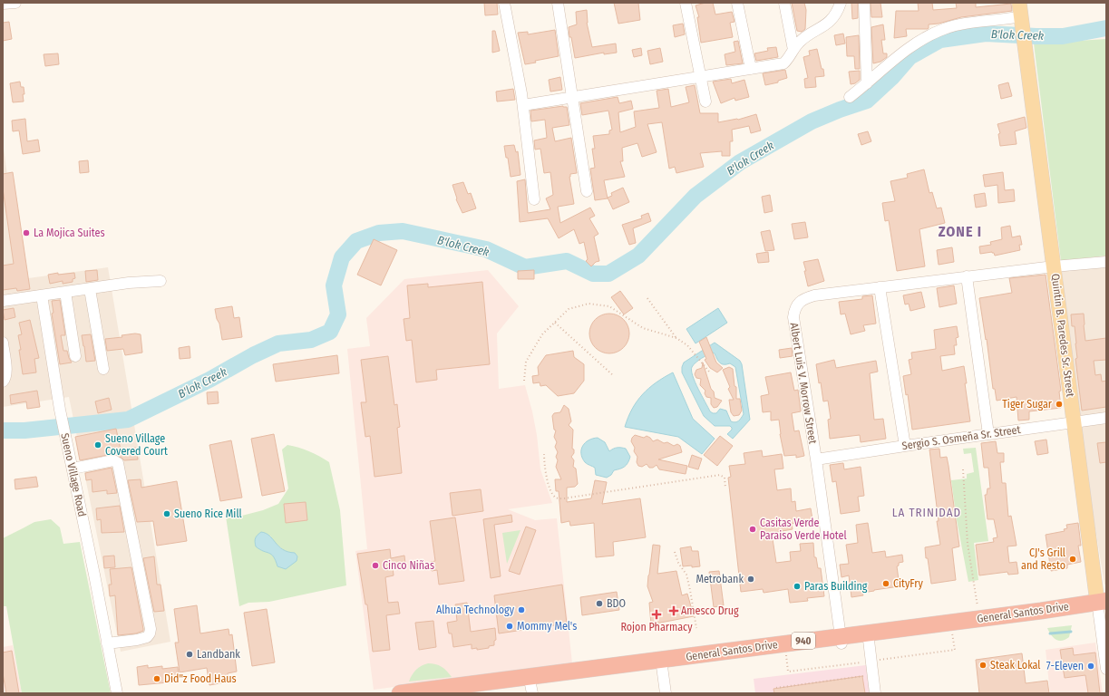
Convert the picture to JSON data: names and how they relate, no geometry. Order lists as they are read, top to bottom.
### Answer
{
  "streets": {
    "highway": ["General Santos Drive", "940"],
    "main road": ["Quintin B. Paredes Sr. Street"],
    "street": ["Albert Luis V. Morrow Street", "Sergio S. Osmeña Sr. Street", "Sueno Village Road"]
  },
  "crossings": [
    ["Quintin B. Paredes Sr. Street", "Albert Luis V. Morrow Street"],
    ["Quintin B. Paredes Sr. Street", "Sergio S. Osmeña Sr. Street"],
    ["Quintin B. Paredes Sr. Street", "General Santos Drive"],
    ["Albert Luis V. Morrow Street", "Sergio S. Osmeña Sr. Street"],
    ["Albert Luis V. Morrow Street", "General Santos Drive"]
  ],
  "districts": ["ZONE I", "LA TRINIDAD"],
  "water": ["B'lok Creek"],
  "places": {
    "other": [
      "La Mojica Suites",
      "Tiger Sugar",
      "Sueno Village Covered Court",
      "Sueno Rice Mill",
      "Casitas Verde Paraiso Verde Hotel",
      "CJ's Grill and Resto",
      "Cinco Niñas",
      "Metrobank",
      "CityFry",
      "Paras Building",
      "BDO",
      "Alhua Technology",
      "Mommy Mel's",
      "Landbank",
      "Steak Lokal",
      "7-Eleven",
      "Did\"z Food Haus"
    ],
    "health": ["Amesco Drug", "Rojon Pharmacy"]
  }
}
